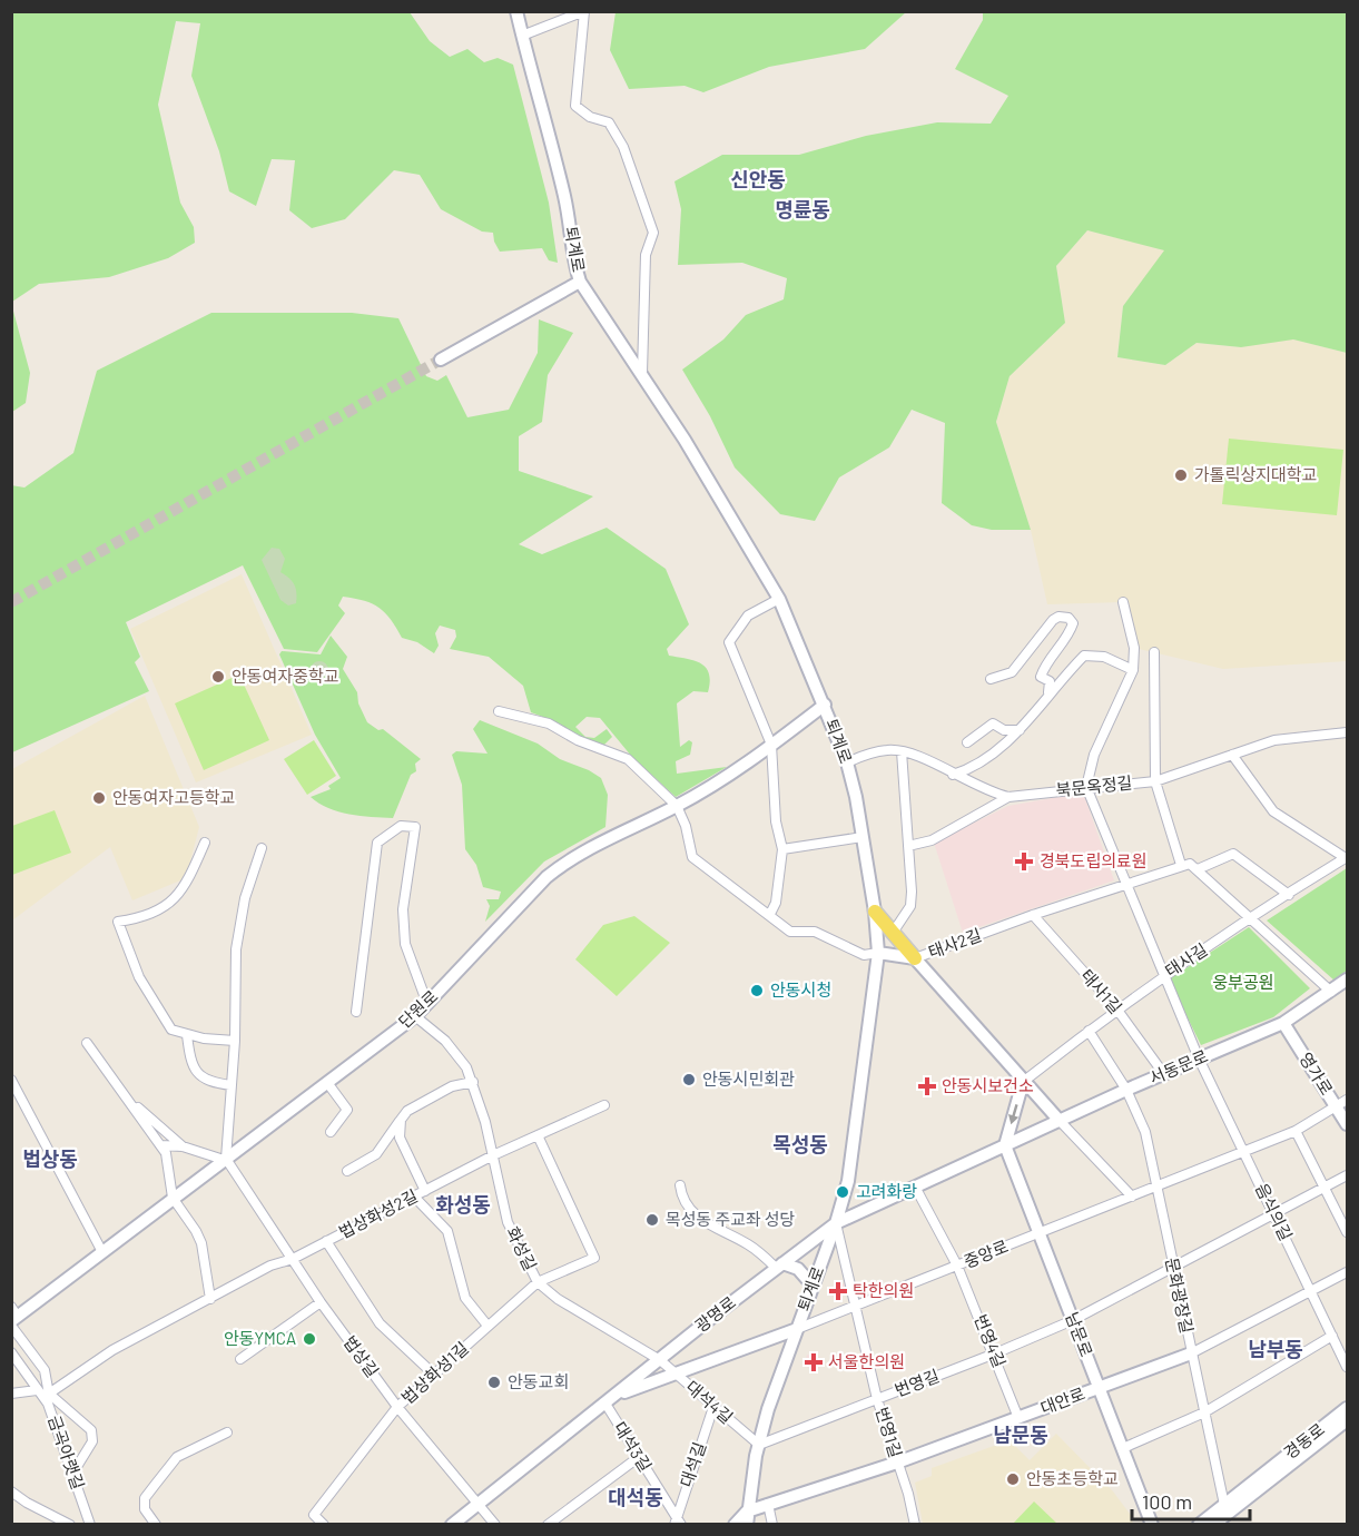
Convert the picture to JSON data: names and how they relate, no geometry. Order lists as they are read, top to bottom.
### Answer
{
  "streets": {
    "street": [
      "퇴계로",
      "북문옥정길",
      "태사2길",
      "태사길",
      "태사1길",
      "단원로",
      "서동문로",
      "영가로",
      "음식의길",
      "법상화성2길",
      "화성길",
      "중앙로",
      "문화광장길",
      "광명로",
      "남문로",
      "번영4길",
      "법상길",
      "법상화성1길",
      "번영길",
      "대안로",
      "대석4길",
      "번영1길",
      "경동로",
      "대석3길",
      "금곡아랫길",
      "대석길"
    ]
  },
  "crossings": [
    ["퇴계로", "북문옥정길"],
    ["퇴계로", "단원로"],
    ["퇴계로", "중앙로"],
    ["퇴계로", "광명로"],
    ["퇴계로", "번영길"],
    ["퇴계로", "대안로"],
    ["퇴계로", "대석4길"],
    ["퇴계로", "번영1길"],
    ["북문옥정길", "태사길"],
    ["태사2길", "태사길"],
    ["태사2길", "태사1길"],
    ["태사2길", "서동문로"],
    ["태사2길", "음식의길"],
    ["태사길", "태사1길"],
    ["태사길", "음식의길"],
    ["태사1길", "서동문로"],
    ["단원로", "화성길"],
    ["단원로", "법상길"],
    ["서동문로", "영가로"],
    ["서동문로", "음식의길"],
    ["서동문로", "문화광장길"],
    ["서동문로", "광명로"],
    ["서동문로", "남문로"],
    ["영가로", "중앙로"],
    ["음식의길", "중앙로"],
    ["음식의길", "번영길"],
    ["음식의길", "대안로"],
    ["법상화성2길", "화성길"],
    ["법상화성2길", "법상길"],
    ["법상화성2길", "법상화성1길"],
    ["화성길", "광명로"],
    ["화성길", "법상화성1길"],
    ["화성길", "대석4길"],
    ["중앙로", "문화광장길"],
    ["중앙로", "광명로"],
    ["중앙로", "남문로"],
    ["중앙로", "번영4길"],
    ["중앙로", "대석4길"],
    ["중앙로", "번영1길"],
    ["문화광장길", "번영길"],
    ["문화광장길", "대안로"],
    ["문화광장길", "경동로"],
    ["광명로", "남문로"],
    ["광명로", "법상길"],
    ["광명로", "대석4길"],
    ["광명로", "번영1길"],
    ["광명로", "대석3길"],
    ["남문로", "번영길"],
    ["남문로", "대안로"],
    ["번영4길", "번영길"],
    ["번영4길", "대안로"],
    ["법상길", "법상화성1길"],
    ["번영길", "대석4길"],
    ["번영길", "번영1길"],
    ["대안로", "번영1길"],
    ["대석4길", "대석길"],
    ["대석3길", "대석길"]
  ],
  "districts": [
    "신안동",
    "명륜동",
    "목성동",
    "법상동",
    "화성동",
    "남부동",
    "남문동",
    "대석동"
  ],
  "parks": ["웅부공원"],
  "places": {
    "other": [
      "가톨릭상지대학교",
      "안동여자중학교",
      "안동여자고등학교",
      "안동시청",
      "안동시민회관",
      "고려화랑",
      "목성동 주교좌 성당",
      "안동YMCA",
      "안동교회",
      "안동초등학교"
    ],
    "health": [
      "경북도립의료원",
      "안동시보건소",
      "탁한의원",
      "서울한의원"
    ]
  },
  "scale_bar": "100 m"
}
